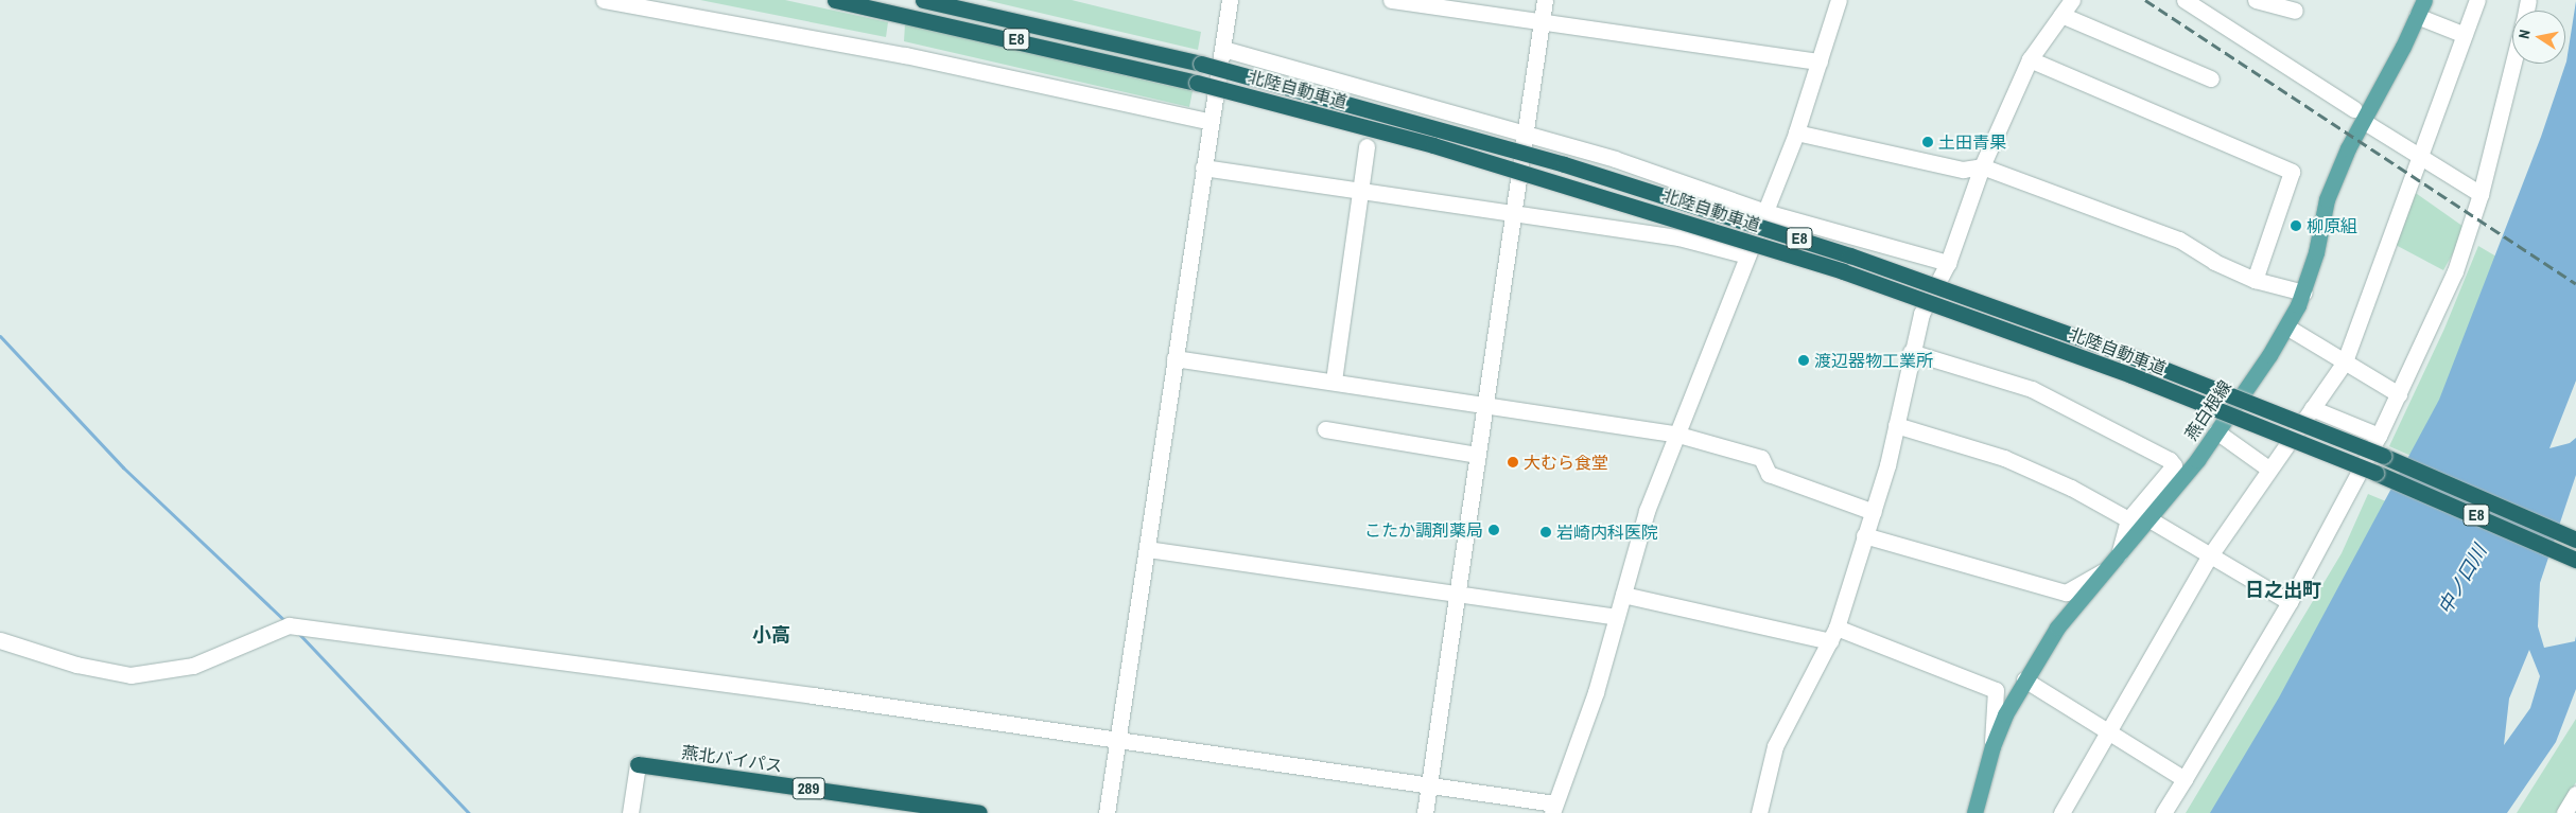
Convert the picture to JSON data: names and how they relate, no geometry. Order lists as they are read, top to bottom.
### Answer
{
  "streets": {
    "highway": [
      "E8",
      "北陸自動車道",
      "燕北バイパス",
      "289"
    ],
    "main road": ["燕白根線"]
  },
  "districts": ["日之出町", "小高"],
  "water": ["中ノ口川"],
  "places": [
    "土田青果",
    "柳原組",
    "渡辺器物工業所",
    "大むら食堂",
    "こたか調剤薬局",
    "岩崎内科医院"
  ],
  "north": "left"
}
